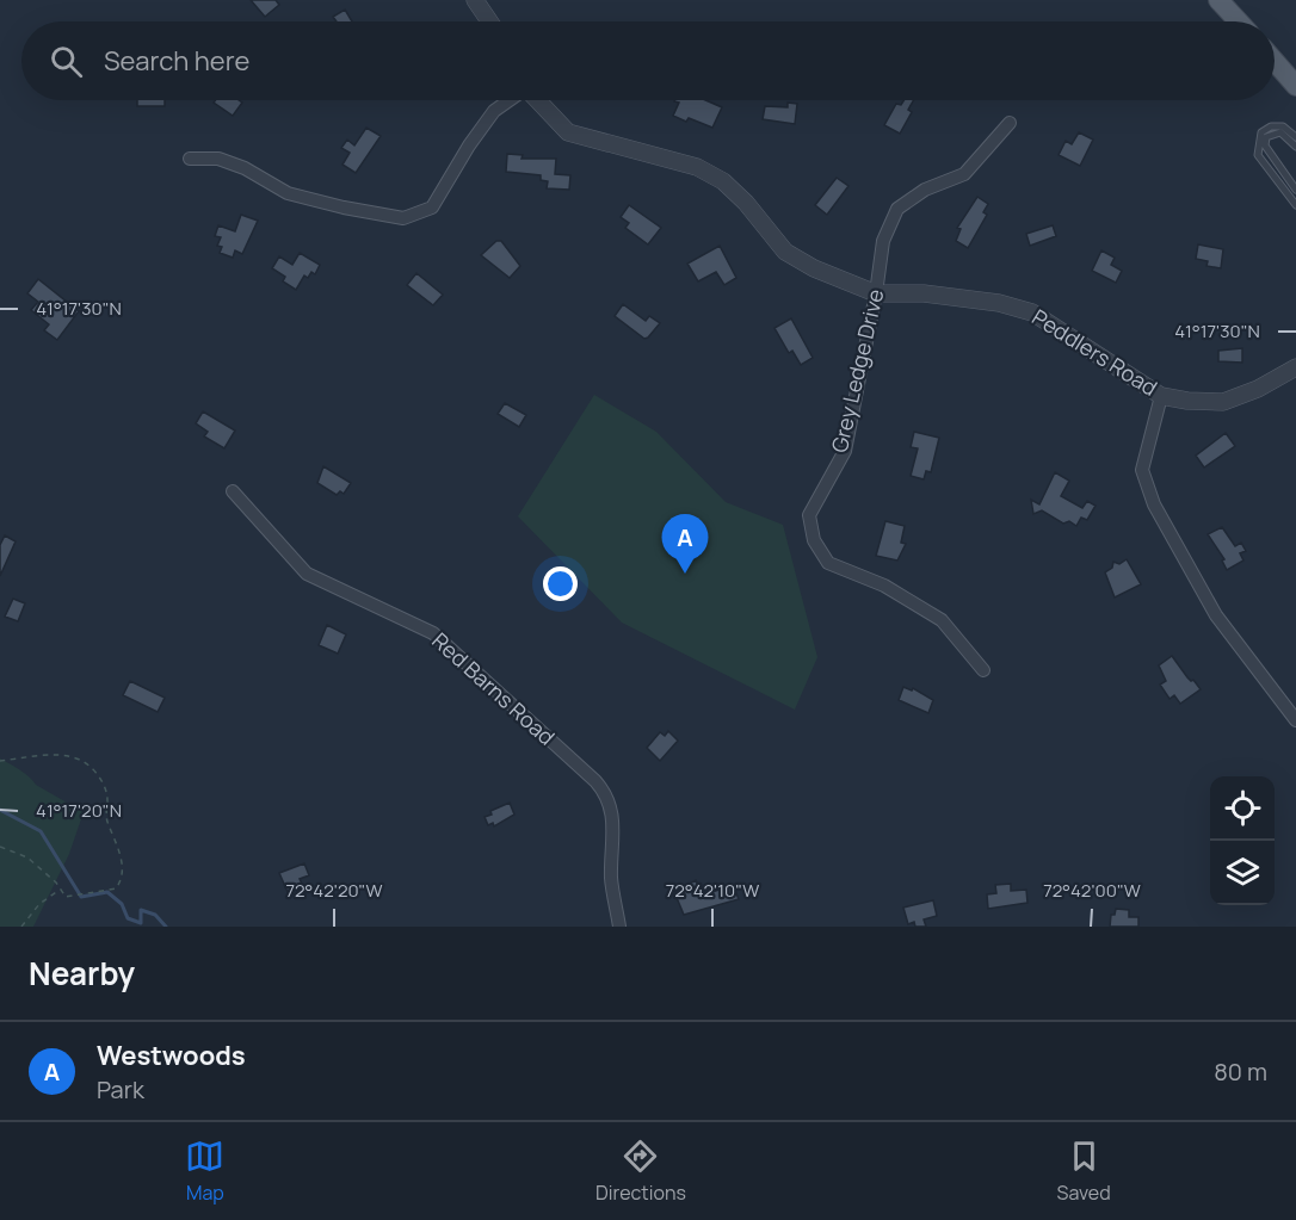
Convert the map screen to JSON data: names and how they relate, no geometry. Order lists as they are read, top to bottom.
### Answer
{
  "streets": {
    "street": ["Peddlers Road", "Grey Ledge Drive", "Red Barns Road"]
  },
  "crossings": [
    ["Peddlers Road", "Grey Ledge Drive"]
  ],
  "page": {
    "search": "Search here",
    "pins": "A",
    "heading": "Nearby",
    "list": [
      {
        "mark": "A",
        "name": "Westwoods",
        "note": "Park",
        "value": "80 m"
      }
    ],
    "nav": ["Map", "Directions", "Saved"]
  },
  "coordinates": [
    "41°17'30\"N",
    "41°17'20\"N",
    "72°42'20\"W",
    "72°42'10\"W",
    "72°42'00\"W"
  ]
}
